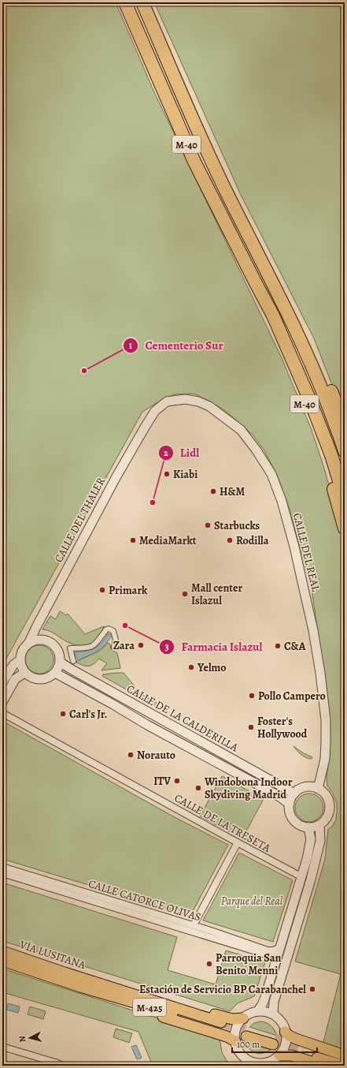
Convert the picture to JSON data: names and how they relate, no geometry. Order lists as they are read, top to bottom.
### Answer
{
  "streets": {
    "highway": ["M-40"],
    "main road": ["VÍA LUSITANA", "M-425"],
    "street": [
      "CALLE DEL THALER",
      "CALLE DEL REAL",
      "CALLE DE LA CALDERILLA",
      "CALLE DE LA TRESETA",
      "CALLE CATORCE OLIVAS"
    ]
  },
  "crossings": [
    ["CALLE DEL THALER", "CALLE DEL REAL"],
    ["CALLE DEL THALER", "CALLE DE LA CALDERILLA"],
    ["CALLE DEL REAL", "CALLE DE LA CALDERILLA"],
    ["VÍA LUSITANA", "M-425"]
  ],
  "parks": ["Parque del Real"],
  "places": [
    "Cementerio Sur",
    "Kiabi",
    "H&M",
    "Lidl",
    "Starbucks",
    "MediaMarkt",
    "Rodilla",
    "Primark",
    "Mall center Islazul",
    "Farmacia Islazul",
    "Zara",
    "C&A",
    "Yelmo",
    "Pollo Campero",
    "Carl's Jr.",
    "Foster's Hollywood",
    "Norauto",
    "ITV",
    "Windobona Indoor Skydiving Madrid",
    "Parroquia San Benito Menni",
    "Estación de Servicio BP Carabanchel"
  ],
  "scale_bar": "100 m",
  "north": "left"
}
